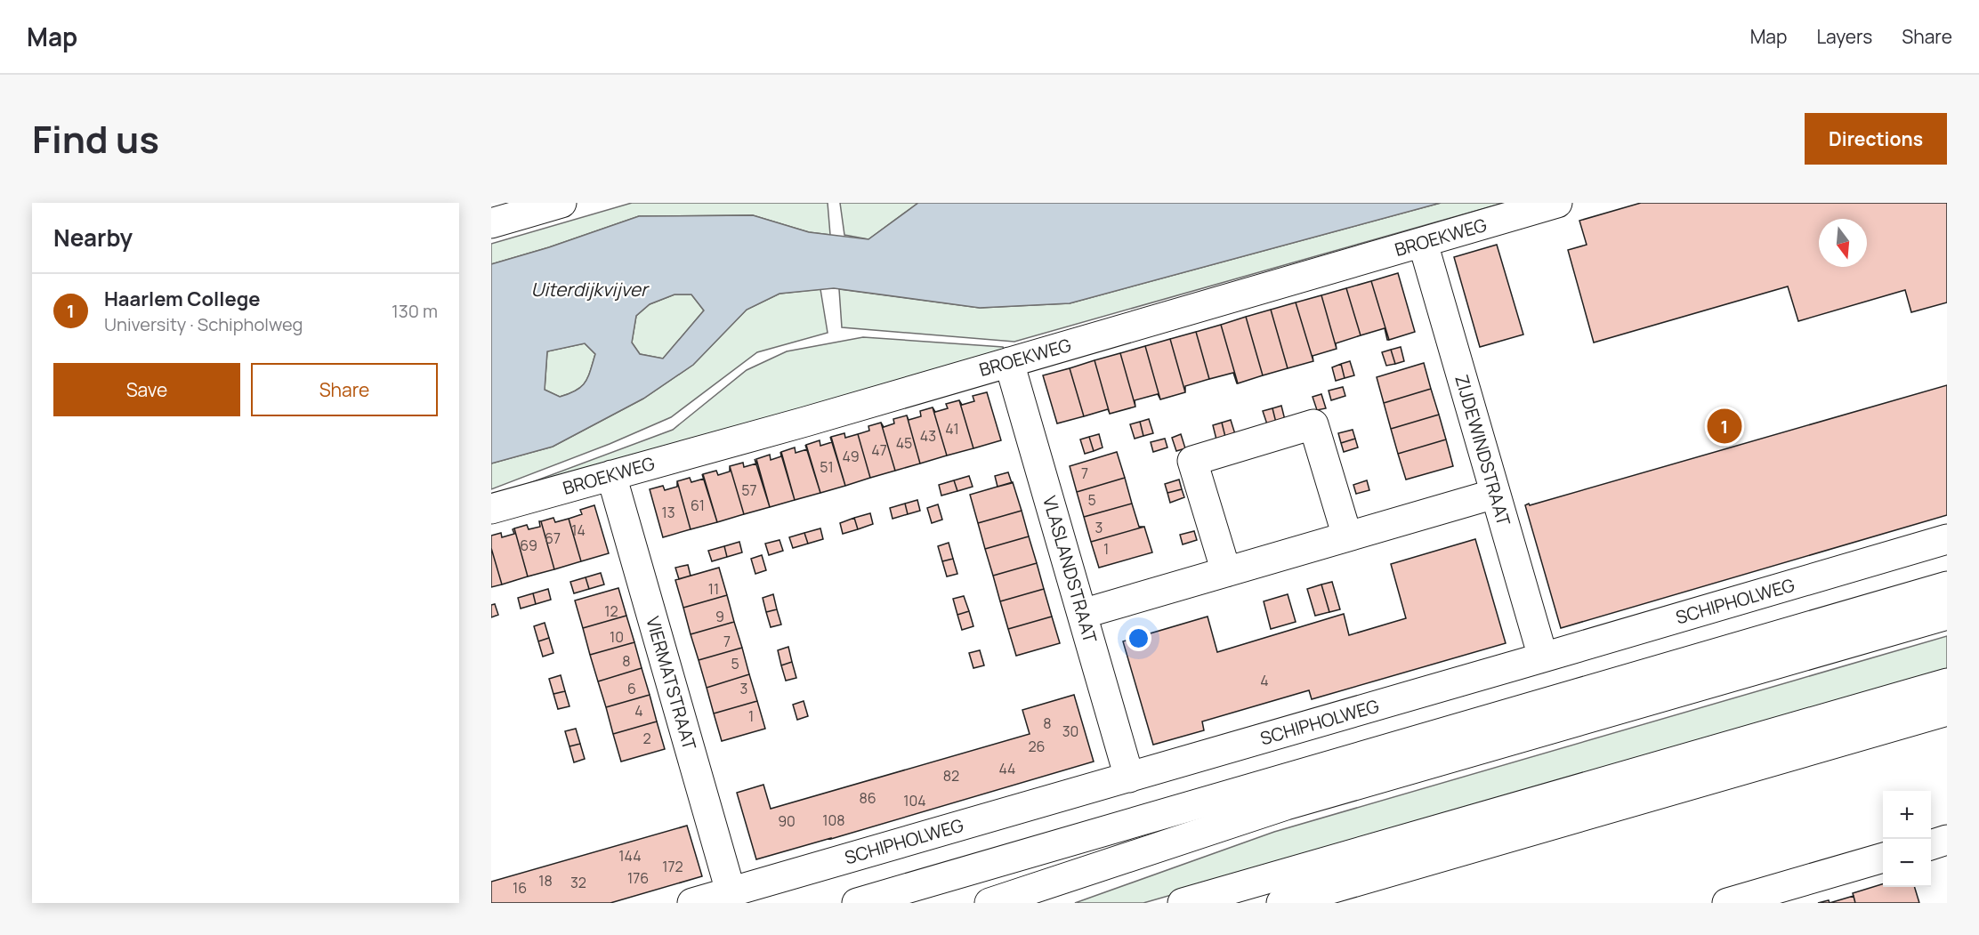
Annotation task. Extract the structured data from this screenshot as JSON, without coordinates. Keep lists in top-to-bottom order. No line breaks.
{"streets":{"street":["BROEKWEG","ZIJDEWINDSTRAAT","VLASLANDSTRAAT","SCHIPHOLWEG","VIERMATSTRAAT"]},"crossings":[["BROEKWEG","ZIJDEWINDSTRAAT"],["BROEKWEG","VLASLANDSTRAAT"],["BROEKWEG","VIERMATSTRAAT"],["ZIJDEWINDSTRAAT","SCHIPHOLWEG"],["VLASLANDSTRAAT","SCHIPHOLWEG"],["SCHIPHOLWEG","VIERMATSTRAAT"]],"water":["Uiterdijkvijver"],"house_numbers":["41","43","45","47","49","51","7","57","5","61","13","3","14","67","69","1","11","12","9","10","7","8","5","4","6","3","4","1","8","30","2","26","44","82","86","104","108","90","144","172","176","18","32","16"],"north":"bottom","page":{"header":"Map","nav":["Map","Layers","Share"],"title":"Find us","buttons":["Directions",["Save","Share"]],"heading":"Nearby","list":[{"mark":"1","name":"Haarlem College","note":"University · Schipholweg","value":"130 m"}],"pins":"1","map_buttons":["+","−"]}}
